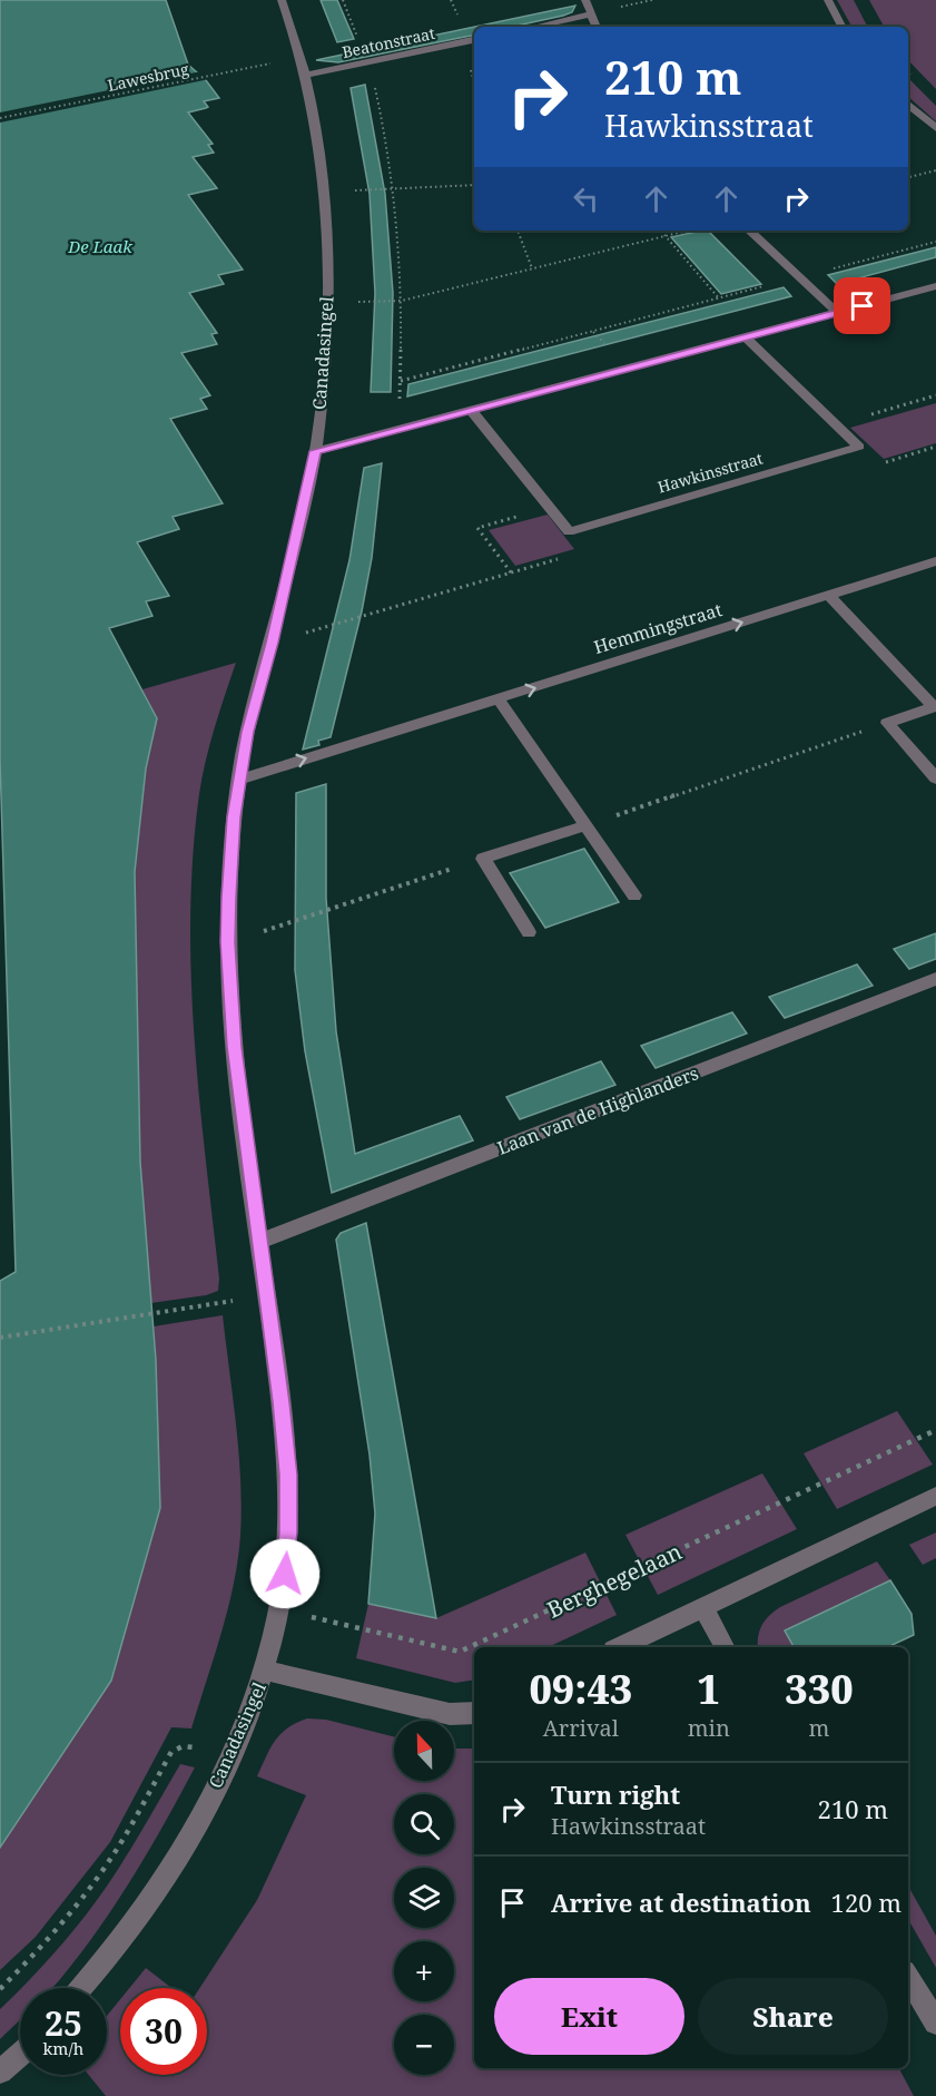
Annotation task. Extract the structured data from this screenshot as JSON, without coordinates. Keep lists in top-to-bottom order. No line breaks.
{"streets":{"street":["Beatonstraat","Canadasingel","Hawkinsstraat","Hemmingstraat","Laan van de Highlanders"],"path":["Lawesbrug","Berghegelaan"]},"crossings":[["Beatonstraat","Canadasingel"],["Lawesbrug","Canadasingel"],["Canadasingel","Hemmingstraat"],["Canadasingel","Laan van de Highlanders"],["Canadasingel","Berghegelaan"]],"one_way":["Hemmingstraat"],"water":["De Laak"],"north":"top","page":{"turn":["210 m","Hawkinsstraat"],"eta":["09:43","Arrival","1","min","330","m"],"map_buttons":["+","−"],"list":[{"name":"Turn right","note":"Hawkinsstraat","value":"210 m"},{"name":"Arrive at destination","value":"120 m"}],"buttons":["Exit","Share"],"speed":"25 km/h","limit":"30"}}
